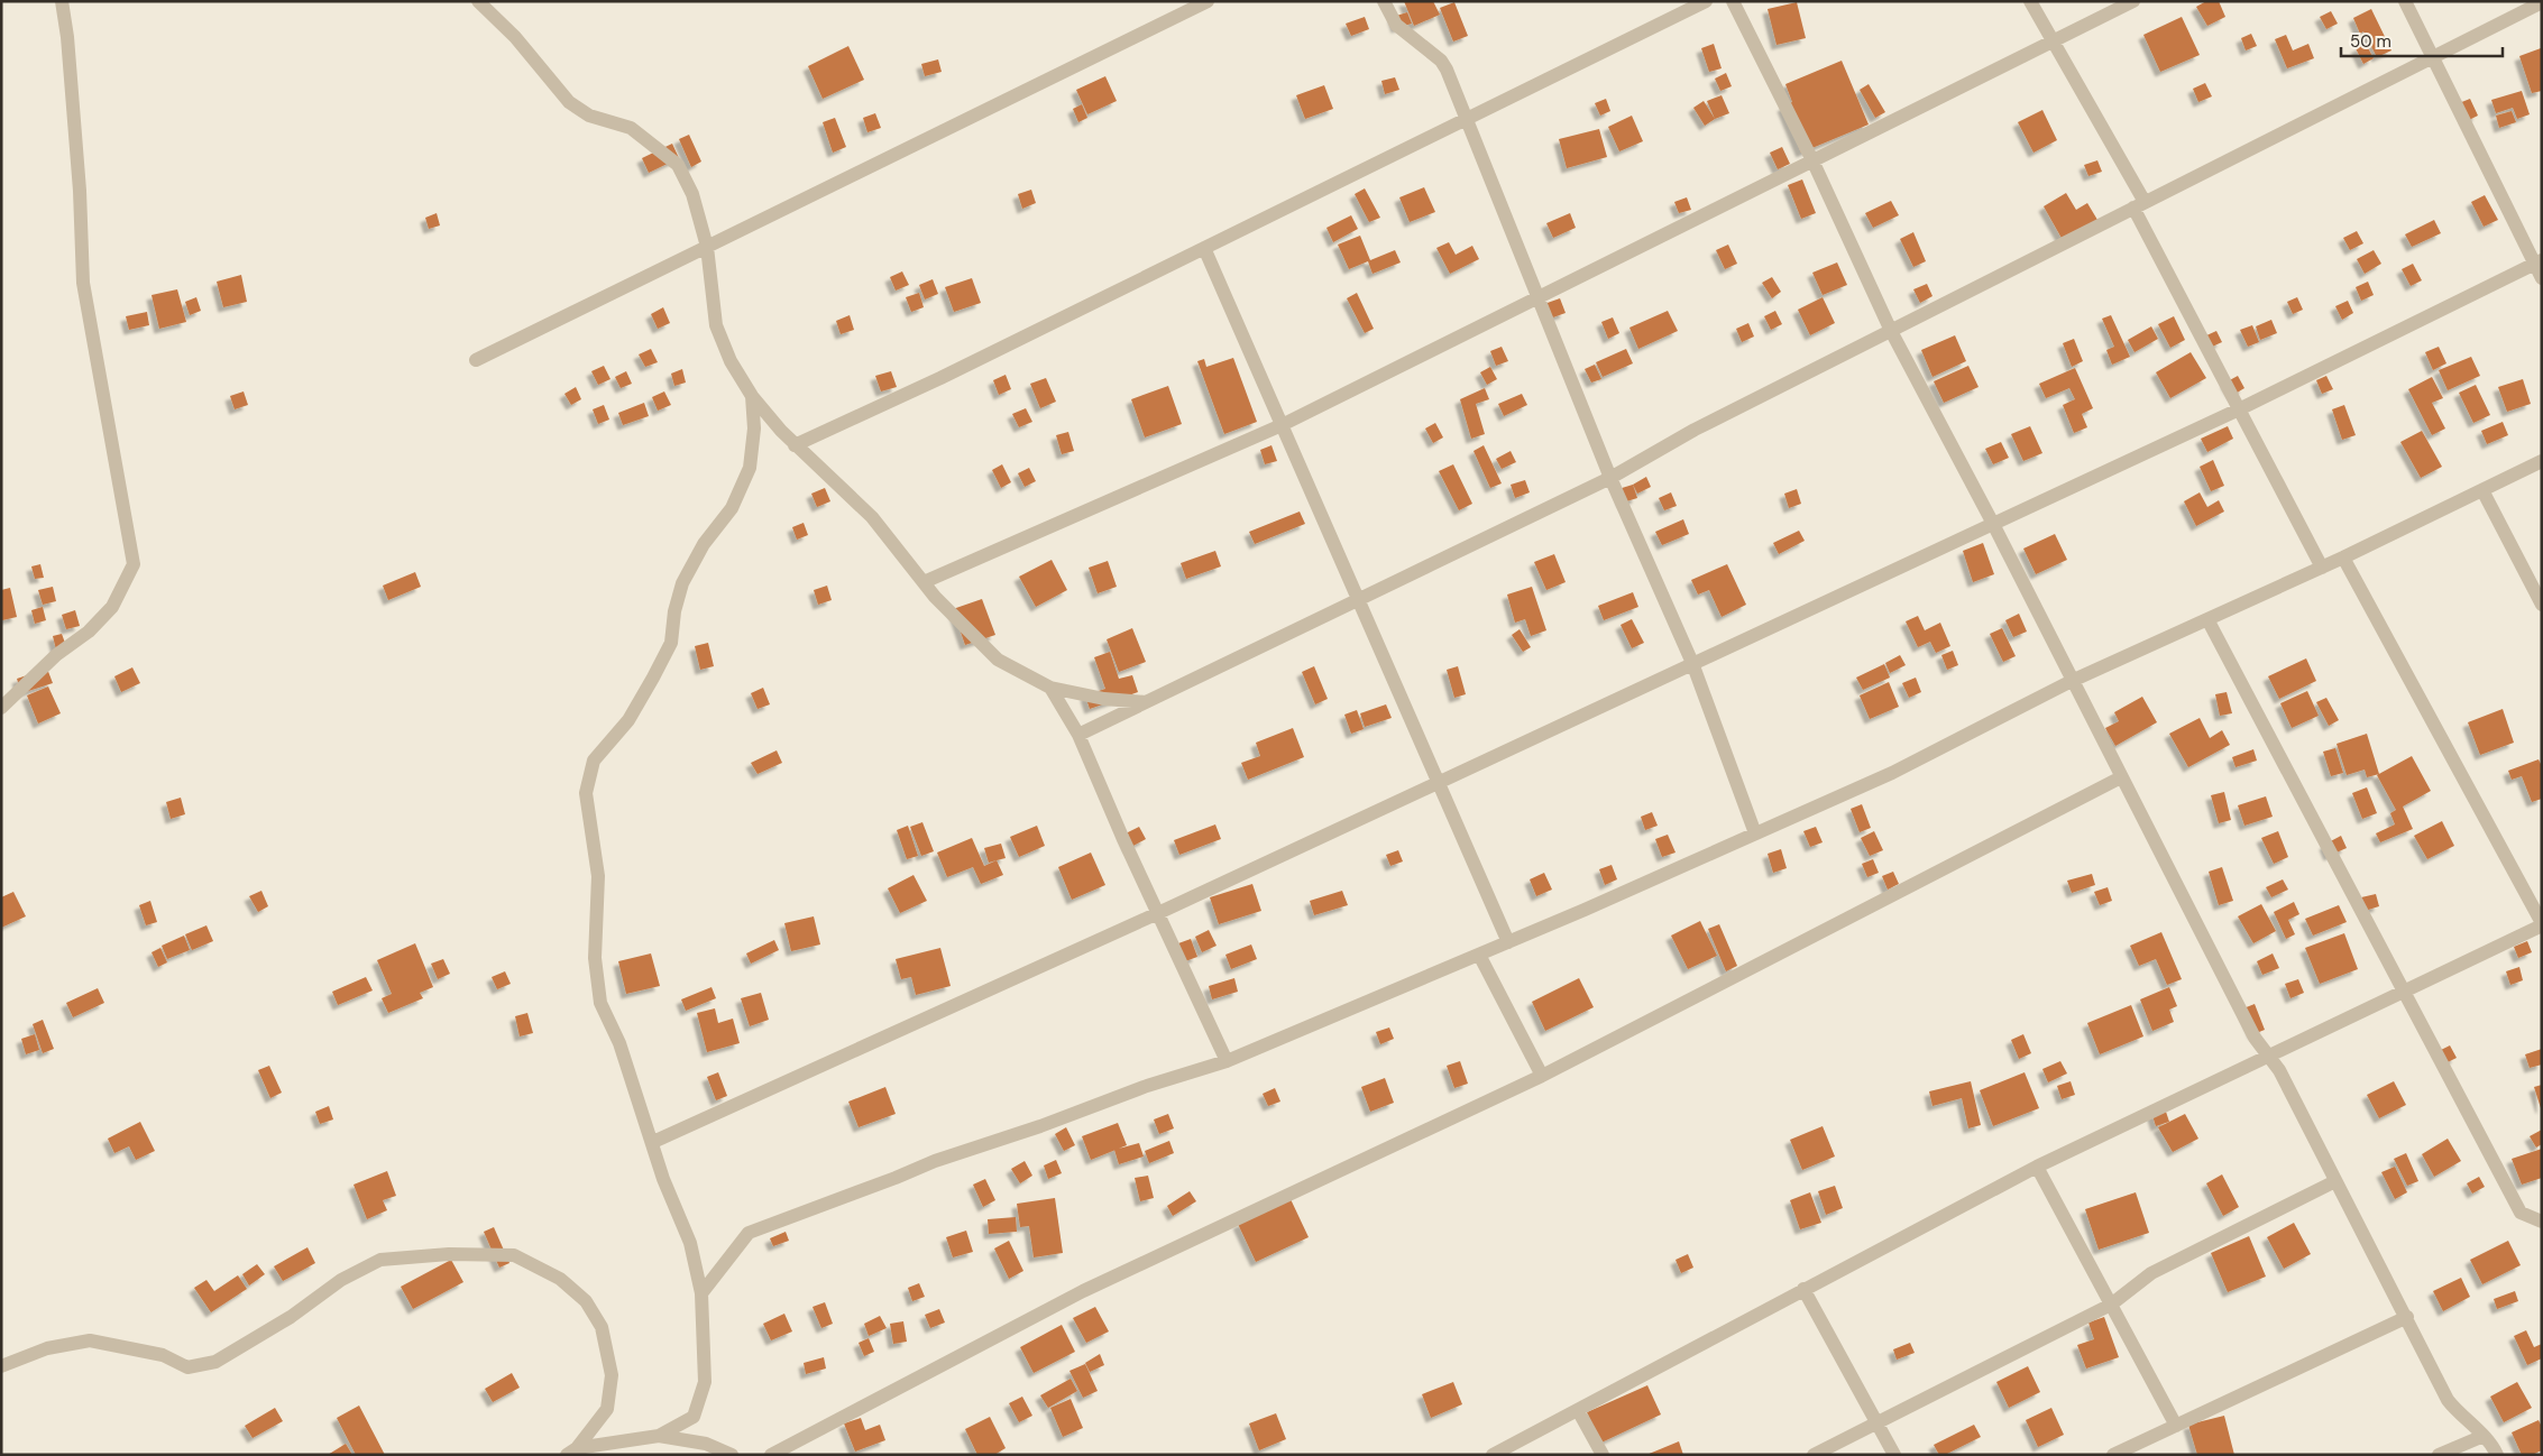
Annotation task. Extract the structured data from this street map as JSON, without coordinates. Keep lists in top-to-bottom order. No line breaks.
{"scale_bar":"50 m"}
